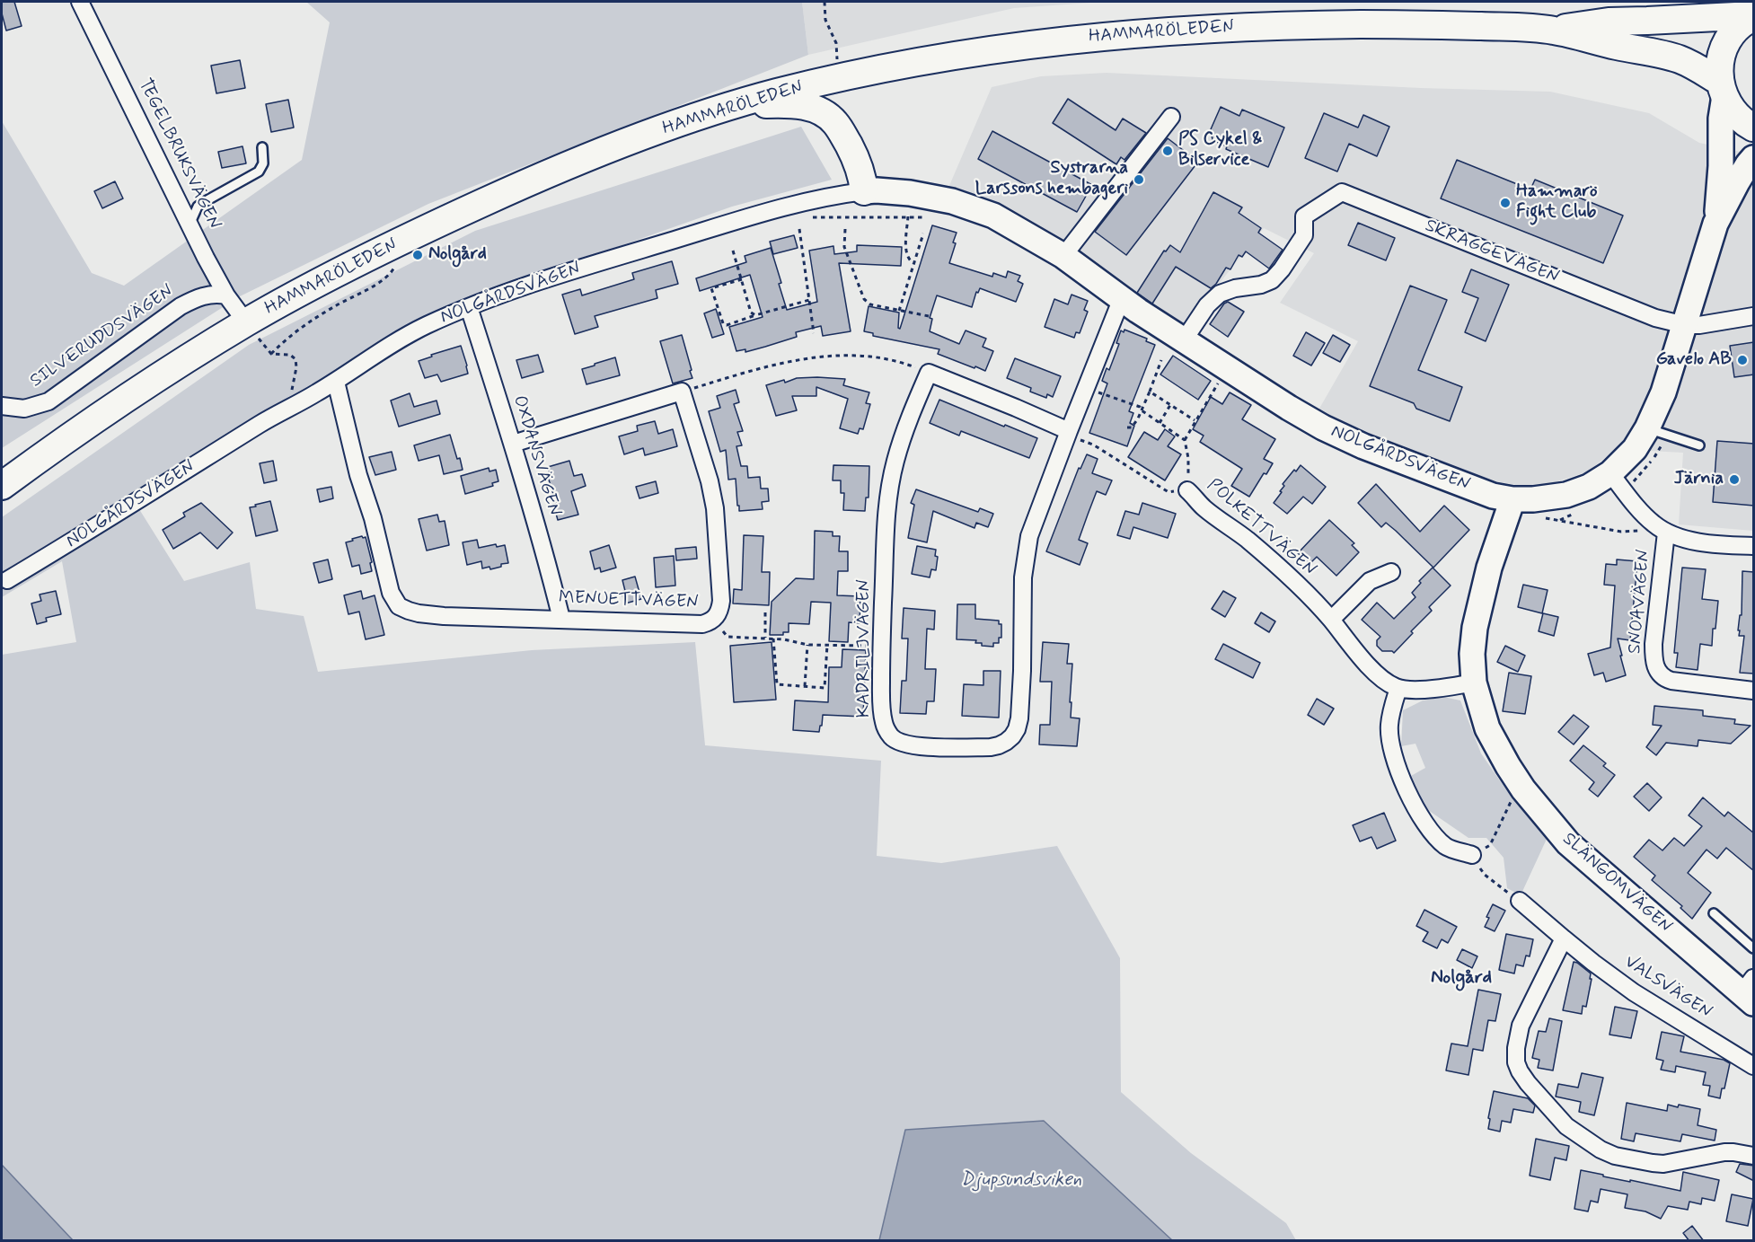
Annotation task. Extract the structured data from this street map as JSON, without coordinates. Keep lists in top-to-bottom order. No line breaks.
{"streets":{"main road":["HAMMARÖLEDEN"],"street":["TEGELBRUKSVÄGEN","SKRAGGEVÄGEN","NOLGÅRDSVÄGEN","SILVERUDDSVÄGEN","OXDANSVÄGEN","POLKETTVÄGEN","MENUETTVÄGEN","SNOAVÄGEN","KADRILJVÄGEN","SLÄNGOMVÄGEN","VALSVÄGEN"]},"crossings":[["HAMMARÖLEDEN","TEGELBRUKSVÄGEN"],["TEGELBRUKSVÄGEN","SILVERUDDSVÄGEN"],["SKRAGGEVÄGEN","NOLGÅRDSVÄGEN"],["NOLGÅRDSVÄGEN","OXDANSVÄGEN"],["NOLGÅRDSVÄGEN","MENUETTVÄGEN"],["NOLGÅRDSVÄGEN","KADRILJVÄGEN"],["NOLGÅRDSVÄGEN","SLÄNGOMVÄGEN"],["OXDANSVÄGEN","MENUETTVÄGEN"]],"districts":["Nolgård"],"water":["Djupsundsviken"],"places":["PS Cykel & Bilservice","Systrarna Larssons hembageri","Hammarö Fight Club","Nolgård","Gavelo AB","Järnia"]}
